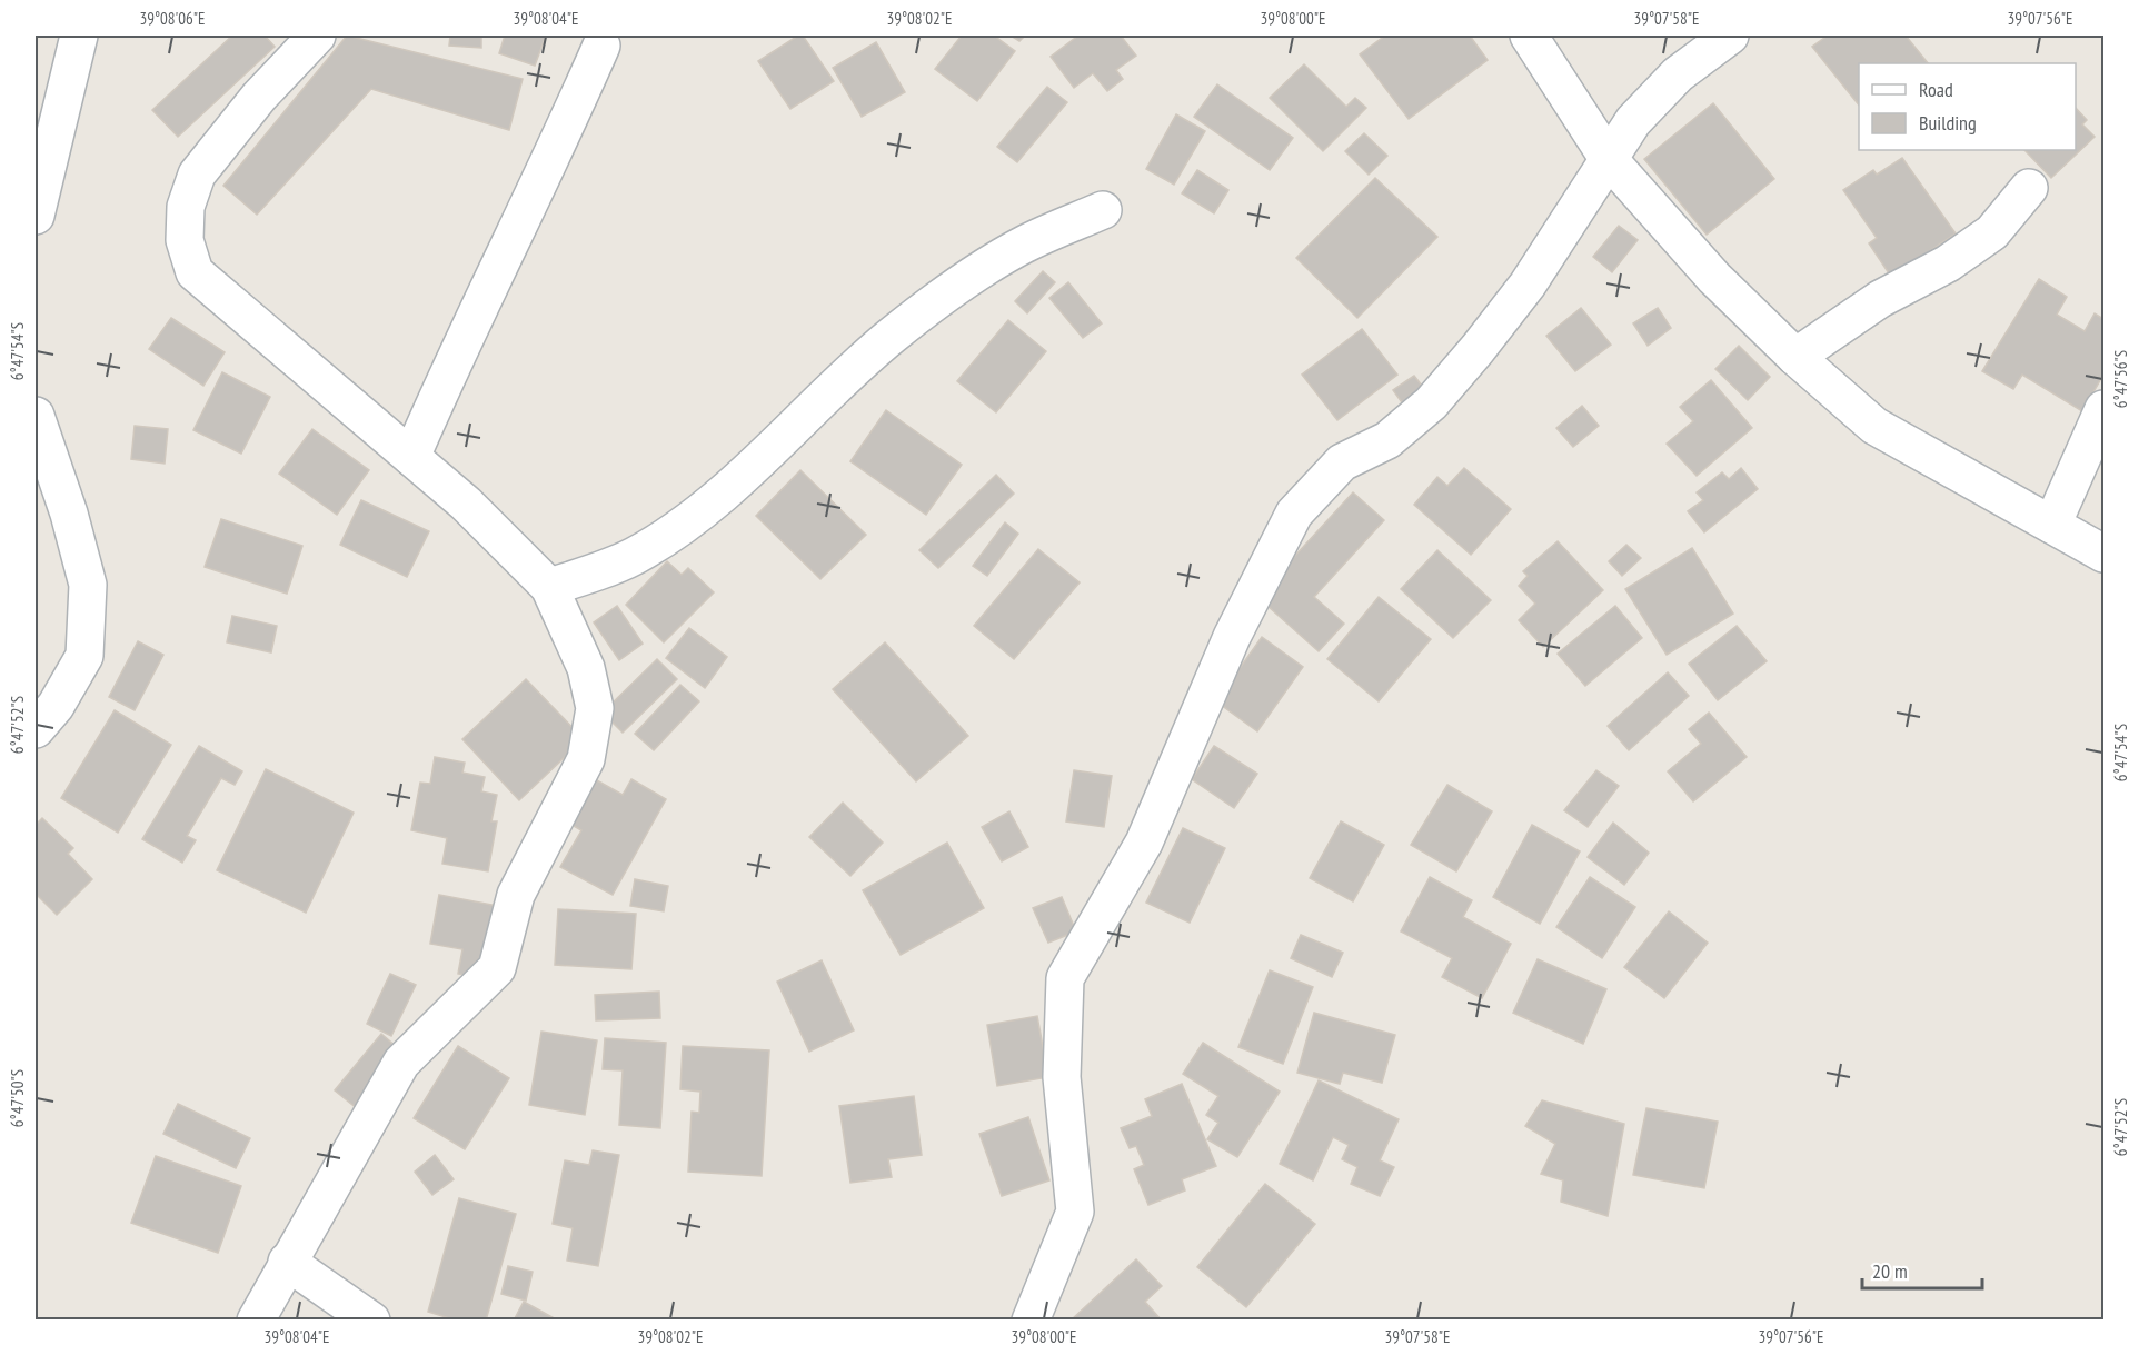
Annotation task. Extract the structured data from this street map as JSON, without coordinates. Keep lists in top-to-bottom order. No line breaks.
{"legend":["Road","Building"],"scale_bar":"20 m","coordinates":["39°08'06\"E","39°08'04\"E","39°08'02\"E","39°08'00\"E","39°07'58\"E","39°07'56\"E","6°47'54\"S","6°47'56\"S","6°47'52\"S","6°47'50\"S"]}
